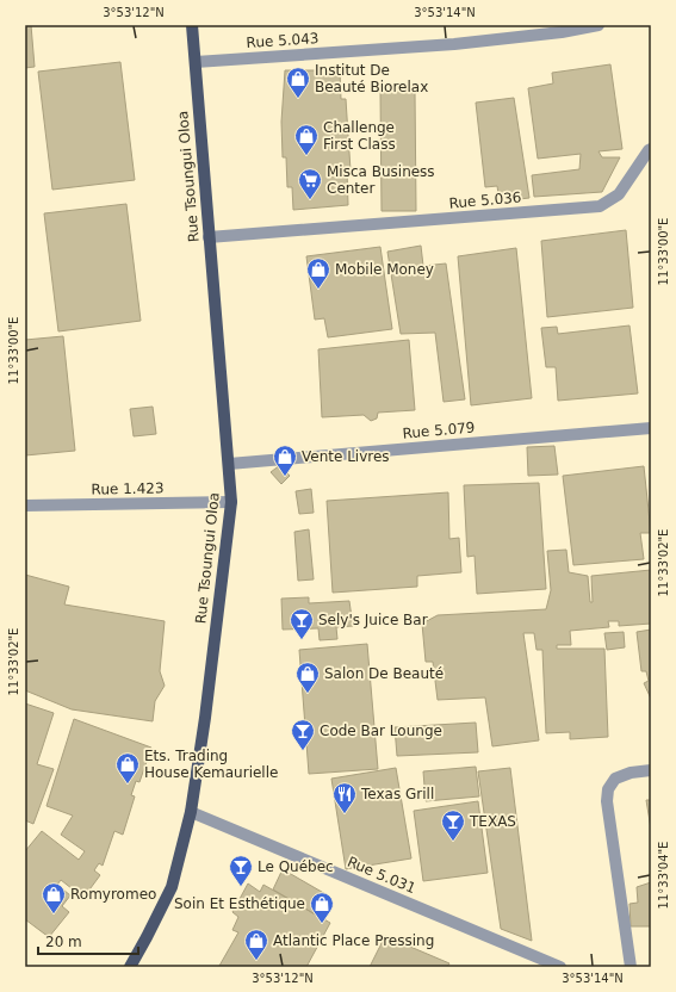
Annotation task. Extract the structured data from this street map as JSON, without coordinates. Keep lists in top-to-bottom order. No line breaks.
{"streets":{"main road":["Rue Tsoungui Oloa"],"street":["Rue 5.043","Rue 5.036","Rue 5.079","Rue 1.423","Rue 5.031"]},"crossings":[["Rue 5.043","Rue Tsoungui Oloa"],["Rue Tsoungui Oloa","Rue 5.036"],["Rue Tsoungui Oloa","Rue 5.079"],["Rue Tsoungui Oloa","Rue 1.423"],["Rue Tsoungui Oloa","Rue 5.031"]],"places":{"shop":["Institut De Beauté Biorelax","Challenge First Class","Mobile Money","Vente Livres","Salon De Beauté","Ets. Trading House Kemaurielle","Romyromeo","Soin Et Esthétique","Atlantic Place Pressing"],"supermarket":["Misca Business Center"],"bar":["Sely's Juice Bar","Code Bar Lounge","TEXAS","Le Québec"],"restaurant":["Texas Grill"]},"scale_bar":"20 m","coordinates":["3°53'12\"N","3°53'14\"N","11°33'00\"E","11°33'02\"E","11°33'04\"E"]}
